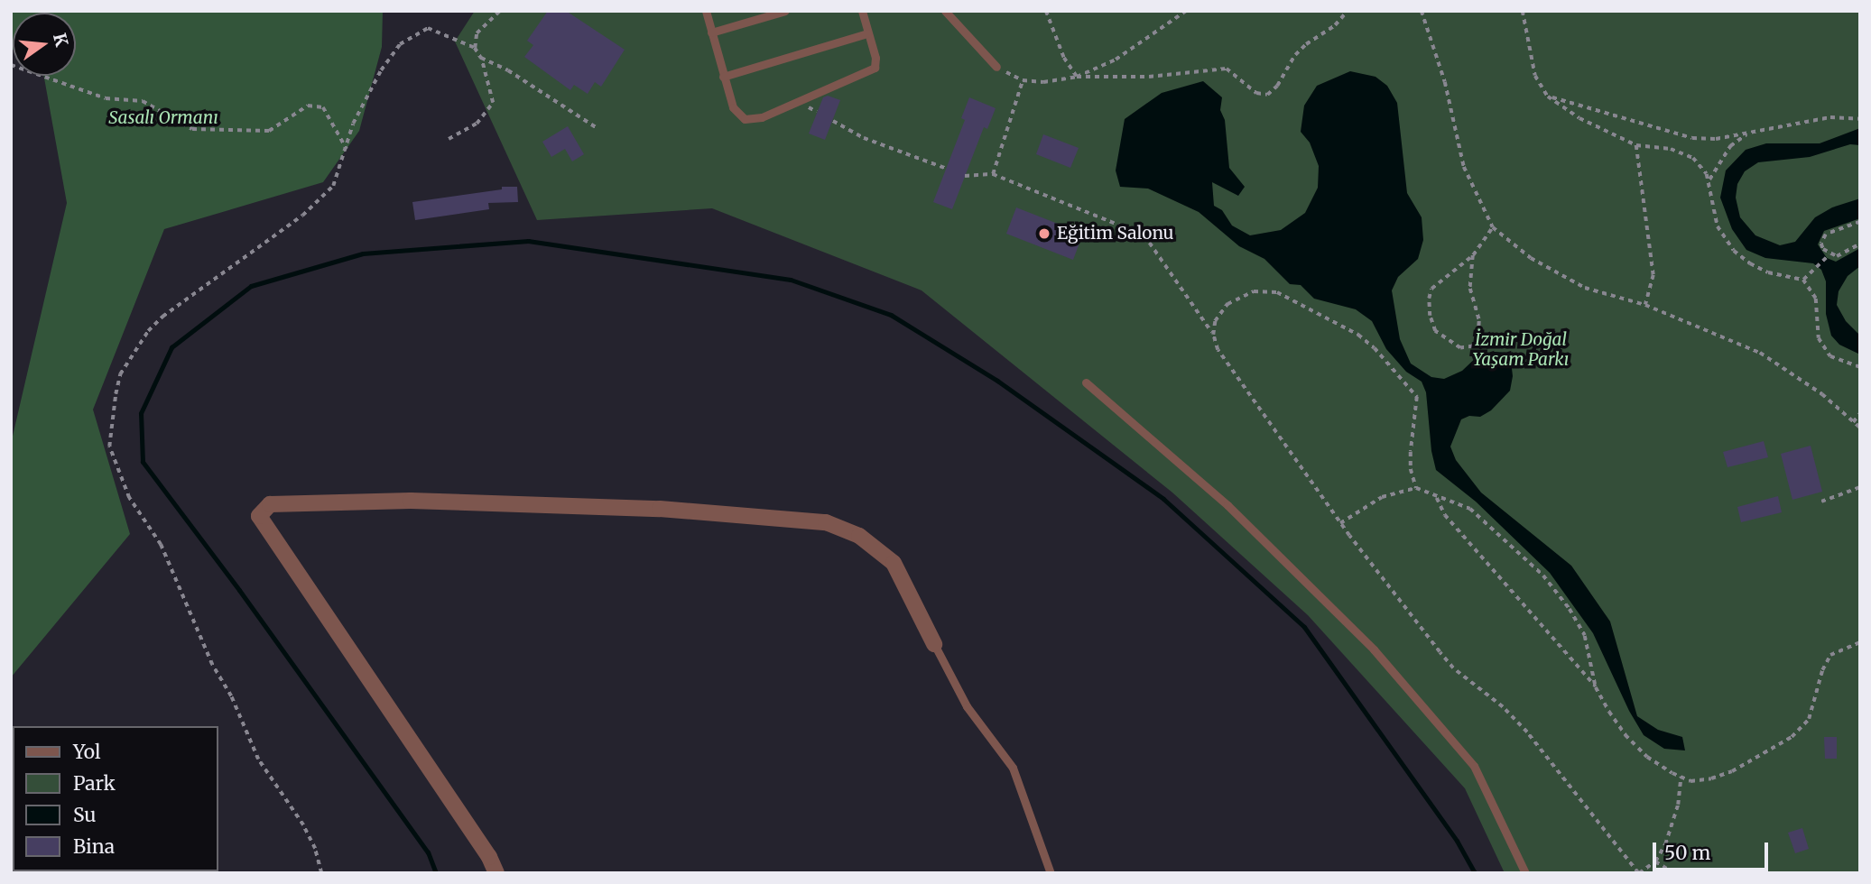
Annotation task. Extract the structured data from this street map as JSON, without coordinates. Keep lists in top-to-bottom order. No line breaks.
{"parks":["Sasalı Ormanı","İzmir Doğal Yaşam Parkı"],"places":["Eğitim Salonu"],"legend":["Yol","Park","Su","Bina"],"scale_bar":"50 m","north":"right"}
